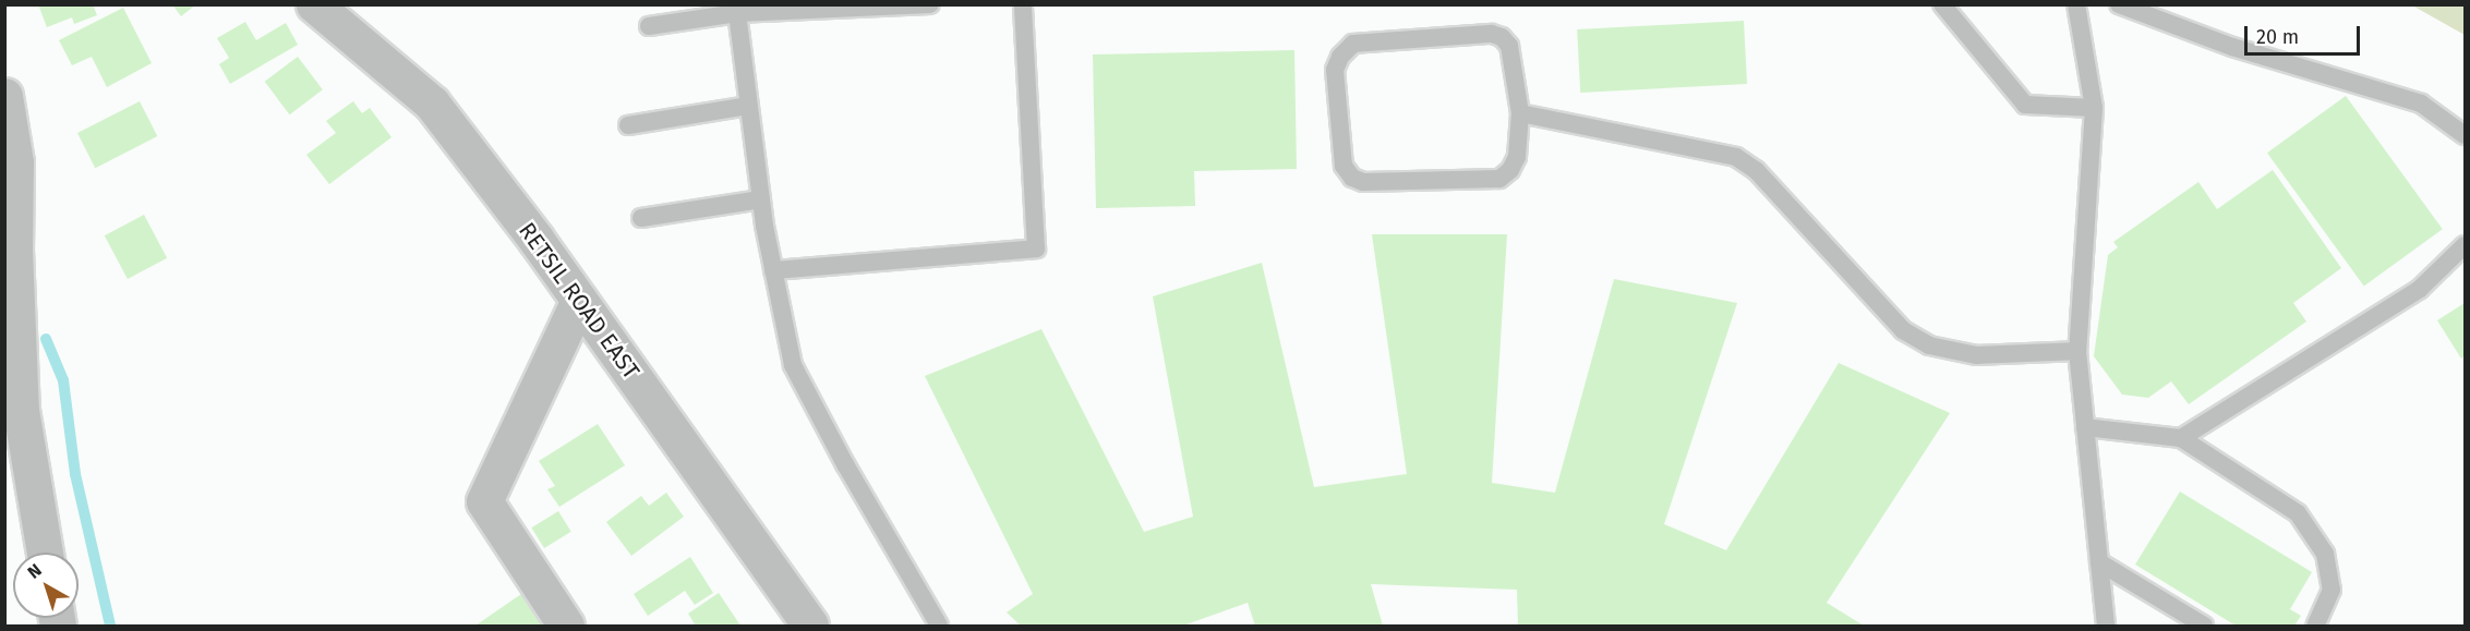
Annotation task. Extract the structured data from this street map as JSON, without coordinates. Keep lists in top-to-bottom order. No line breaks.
{"streets":{"street":["RETSIL ROAD EAST"]},"scale_bar":"20 m","north":"top left"}
